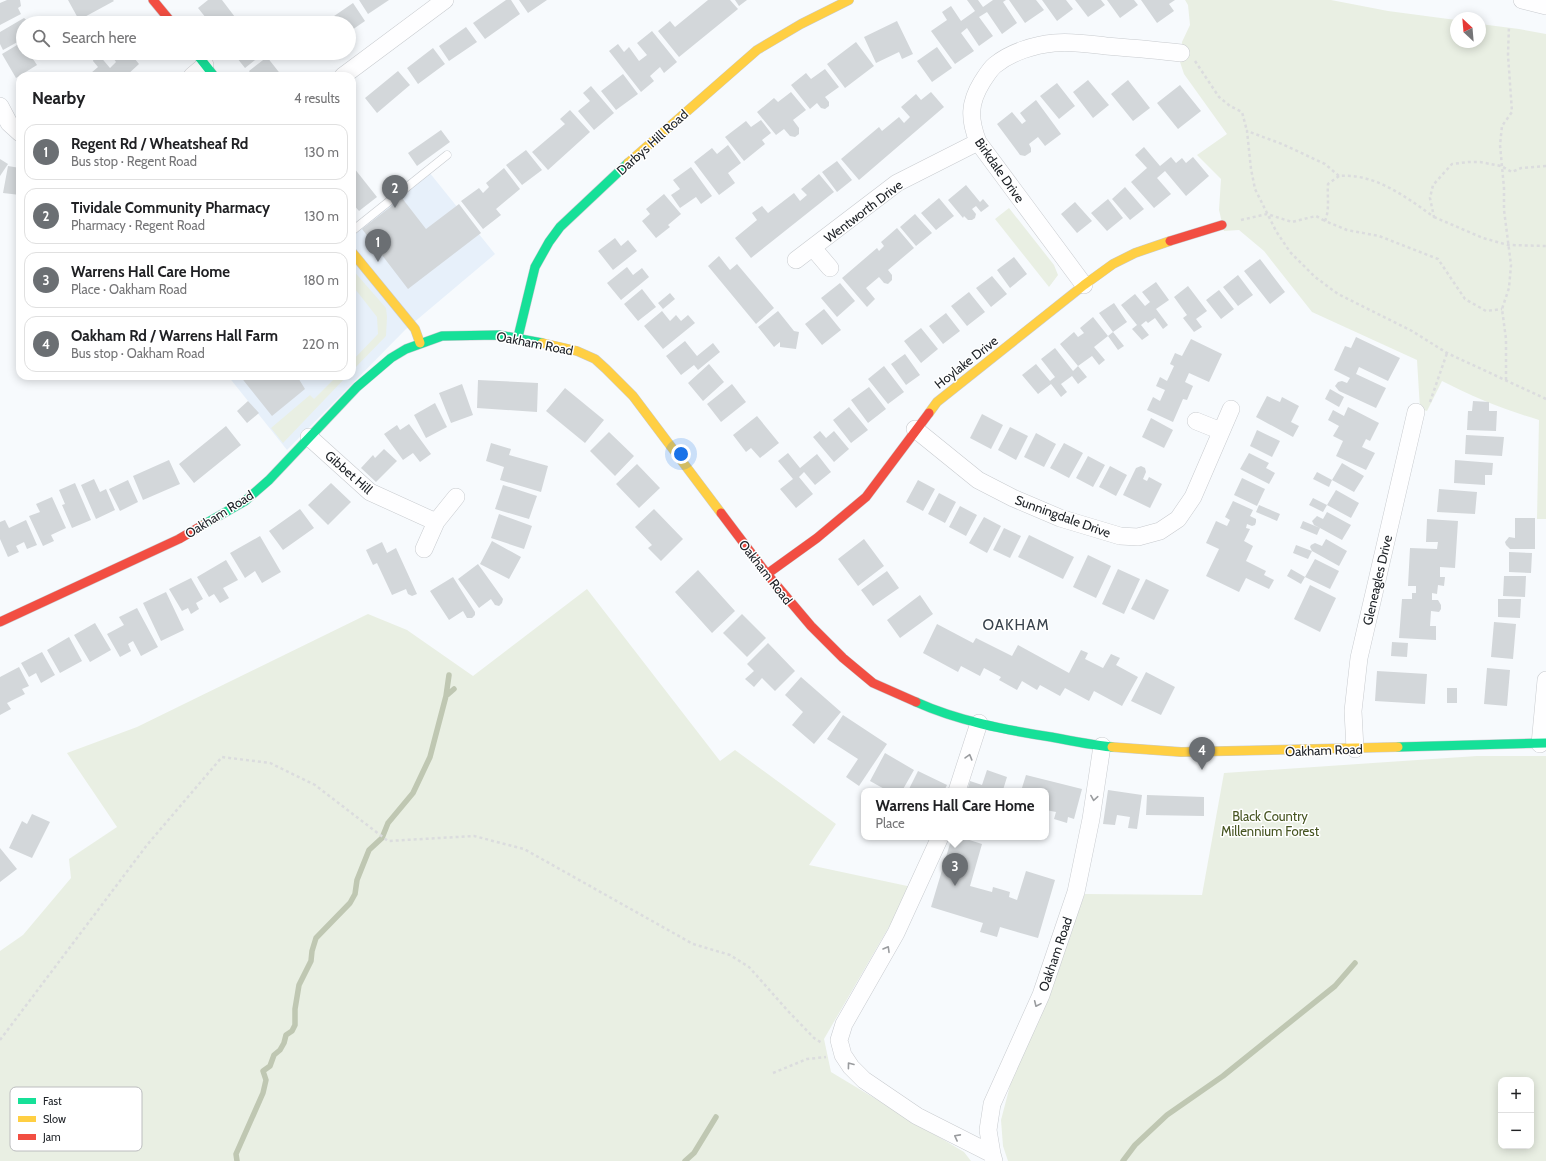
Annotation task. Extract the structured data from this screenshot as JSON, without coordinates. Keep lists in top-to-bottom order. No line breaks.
{"streets":{"street":["Darbys Hill Road","Birkdale Drive","Wentworth Drive","Oakham Road","Hoylake Drive","Gibbet Hill","Sunningdale Drive","Gleneagles Drive"]},"crossings":[["Darbys Hill Road","Oakham Road"],["Birkdale Drive","Wentworth Drive"],["Birkdale Drive","Hoylake Drive"],["Oakham Road","Hoylake Drive"],["Oakham Road","Gibbet Hill"],["Oakham Road","Gleneagles Drive"],["Hoylake Drive","Sunningdale Drive"]],"districts":["OAKHAM"],"parks":["Black Country Millennium Forest"],"legend":["Fast","Slow","Jam"],"north":"top left","page":{"search":"Search here","heading":["Nearby","4 results"],"list":[{"mark":"1","name":"Regent Rd / Wheatsheaf Rd","note":"Bus stop · Regent Road","value":"130 m"},{"mark":"2","name":"Tividale Community Pharmacy","note":"Pharmacy · Regent Road","value":"130 m"},{"mark":"3","name":"Warrens Hall Care Home","note":"Place · Oakham Road","value":"180 m"},{"mark":"4","name":"Oakham Rd / Warrens Hall Farm","note":"Bus stop · Oakham Road","value":"220 m"}],"pins":["2","1","4","3"],"popup":["Warrens Hall Care Home","Place"],"map_buttons":["+","−"]}}
